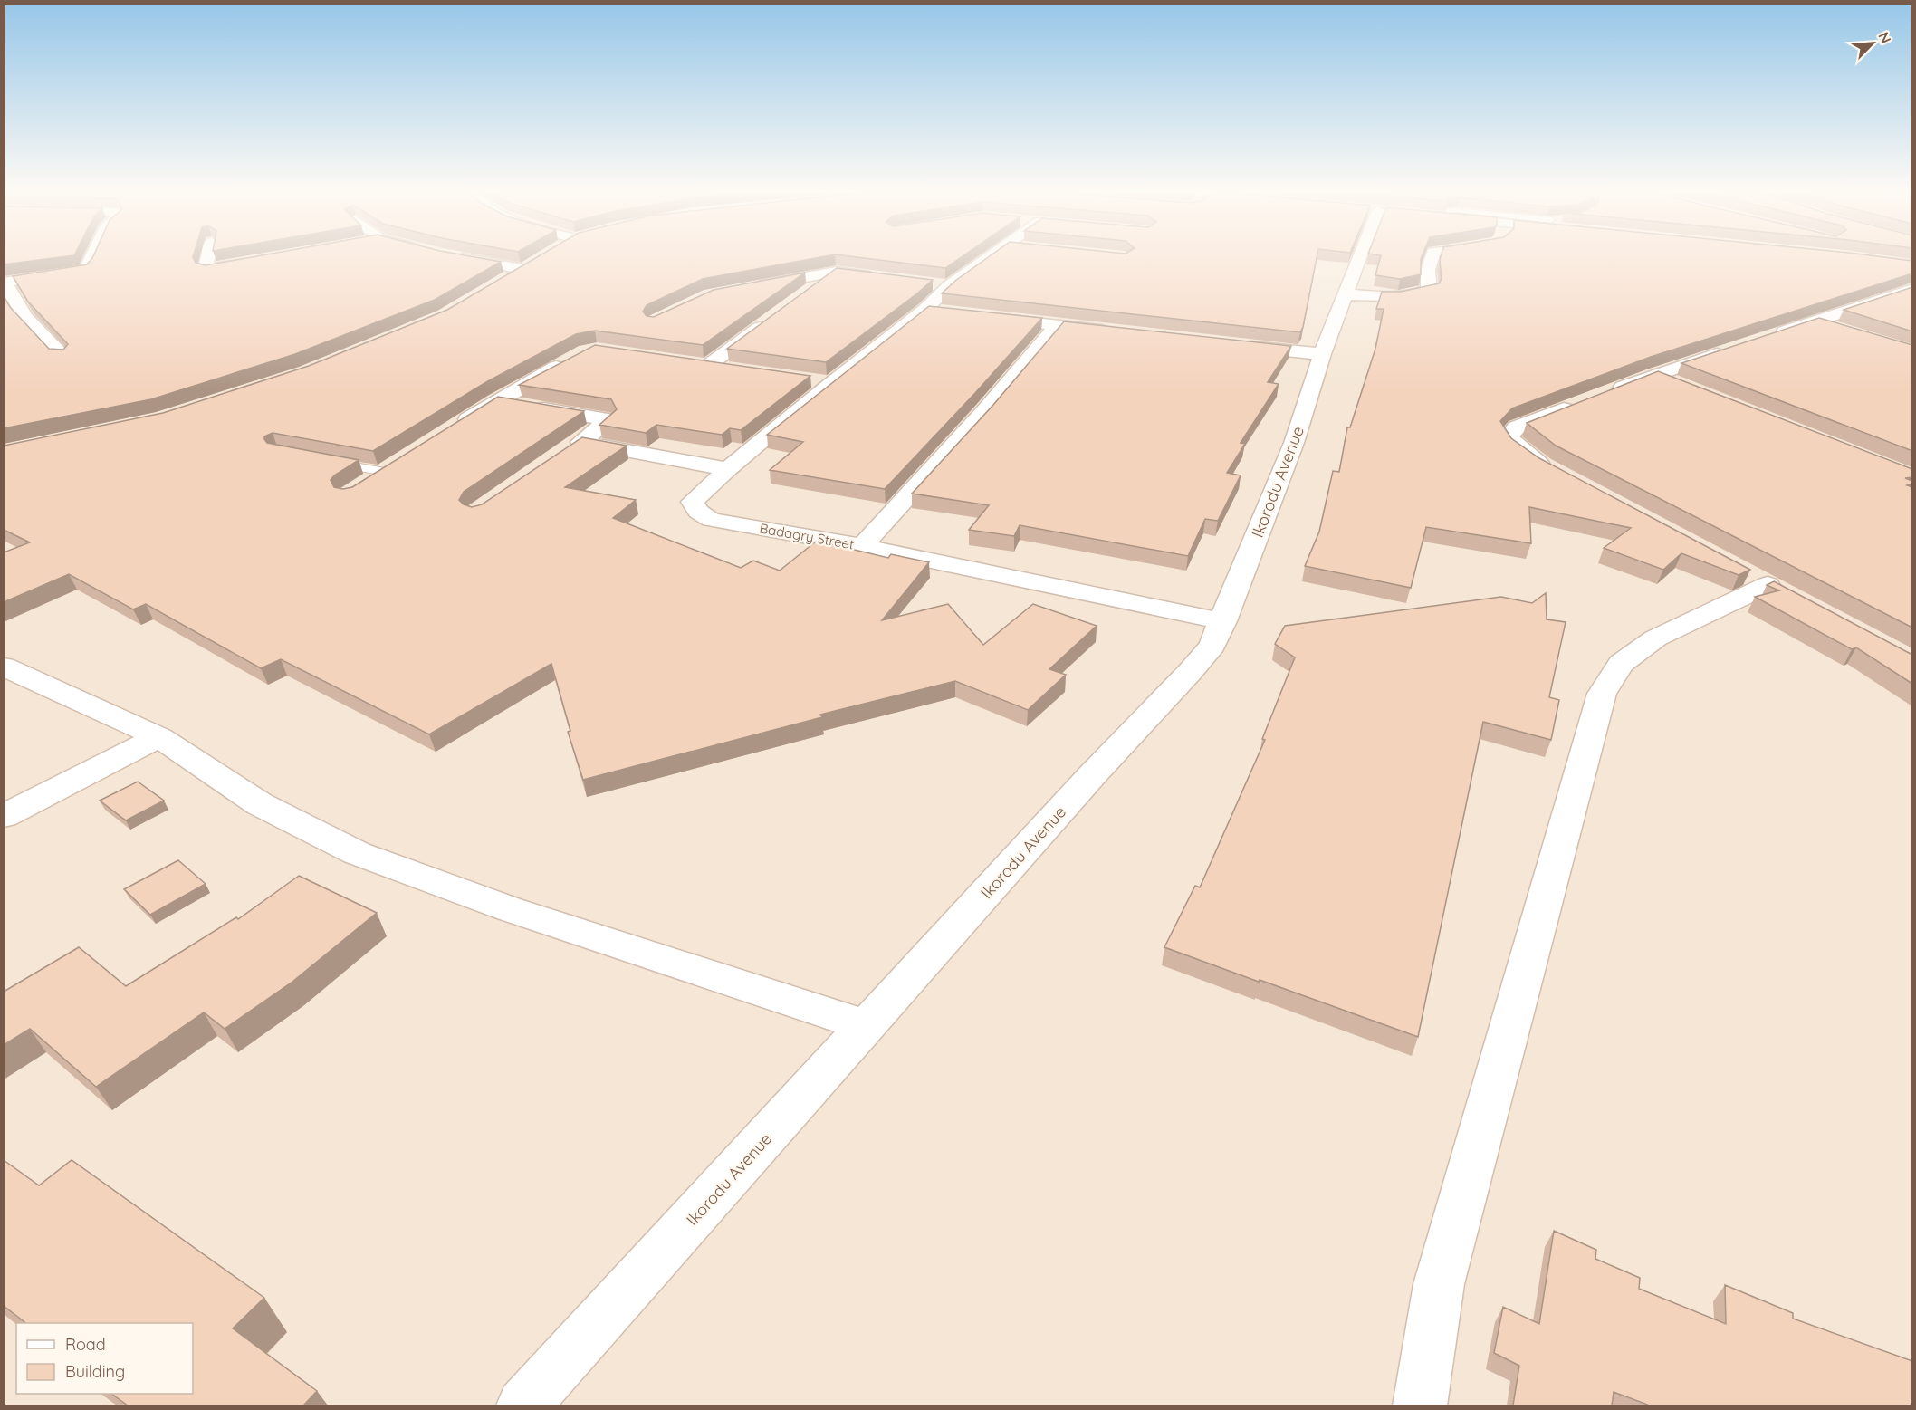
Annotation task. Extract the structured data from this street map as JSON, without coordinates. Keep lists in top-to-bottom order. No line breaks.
{"streets":{"street":["Ikorodu Avenue","Badagry Street"]},"crossings":[["Ikorodu Avenue","Badagry Street"]],"legend":["Road","Building"],"north":"top right"}
